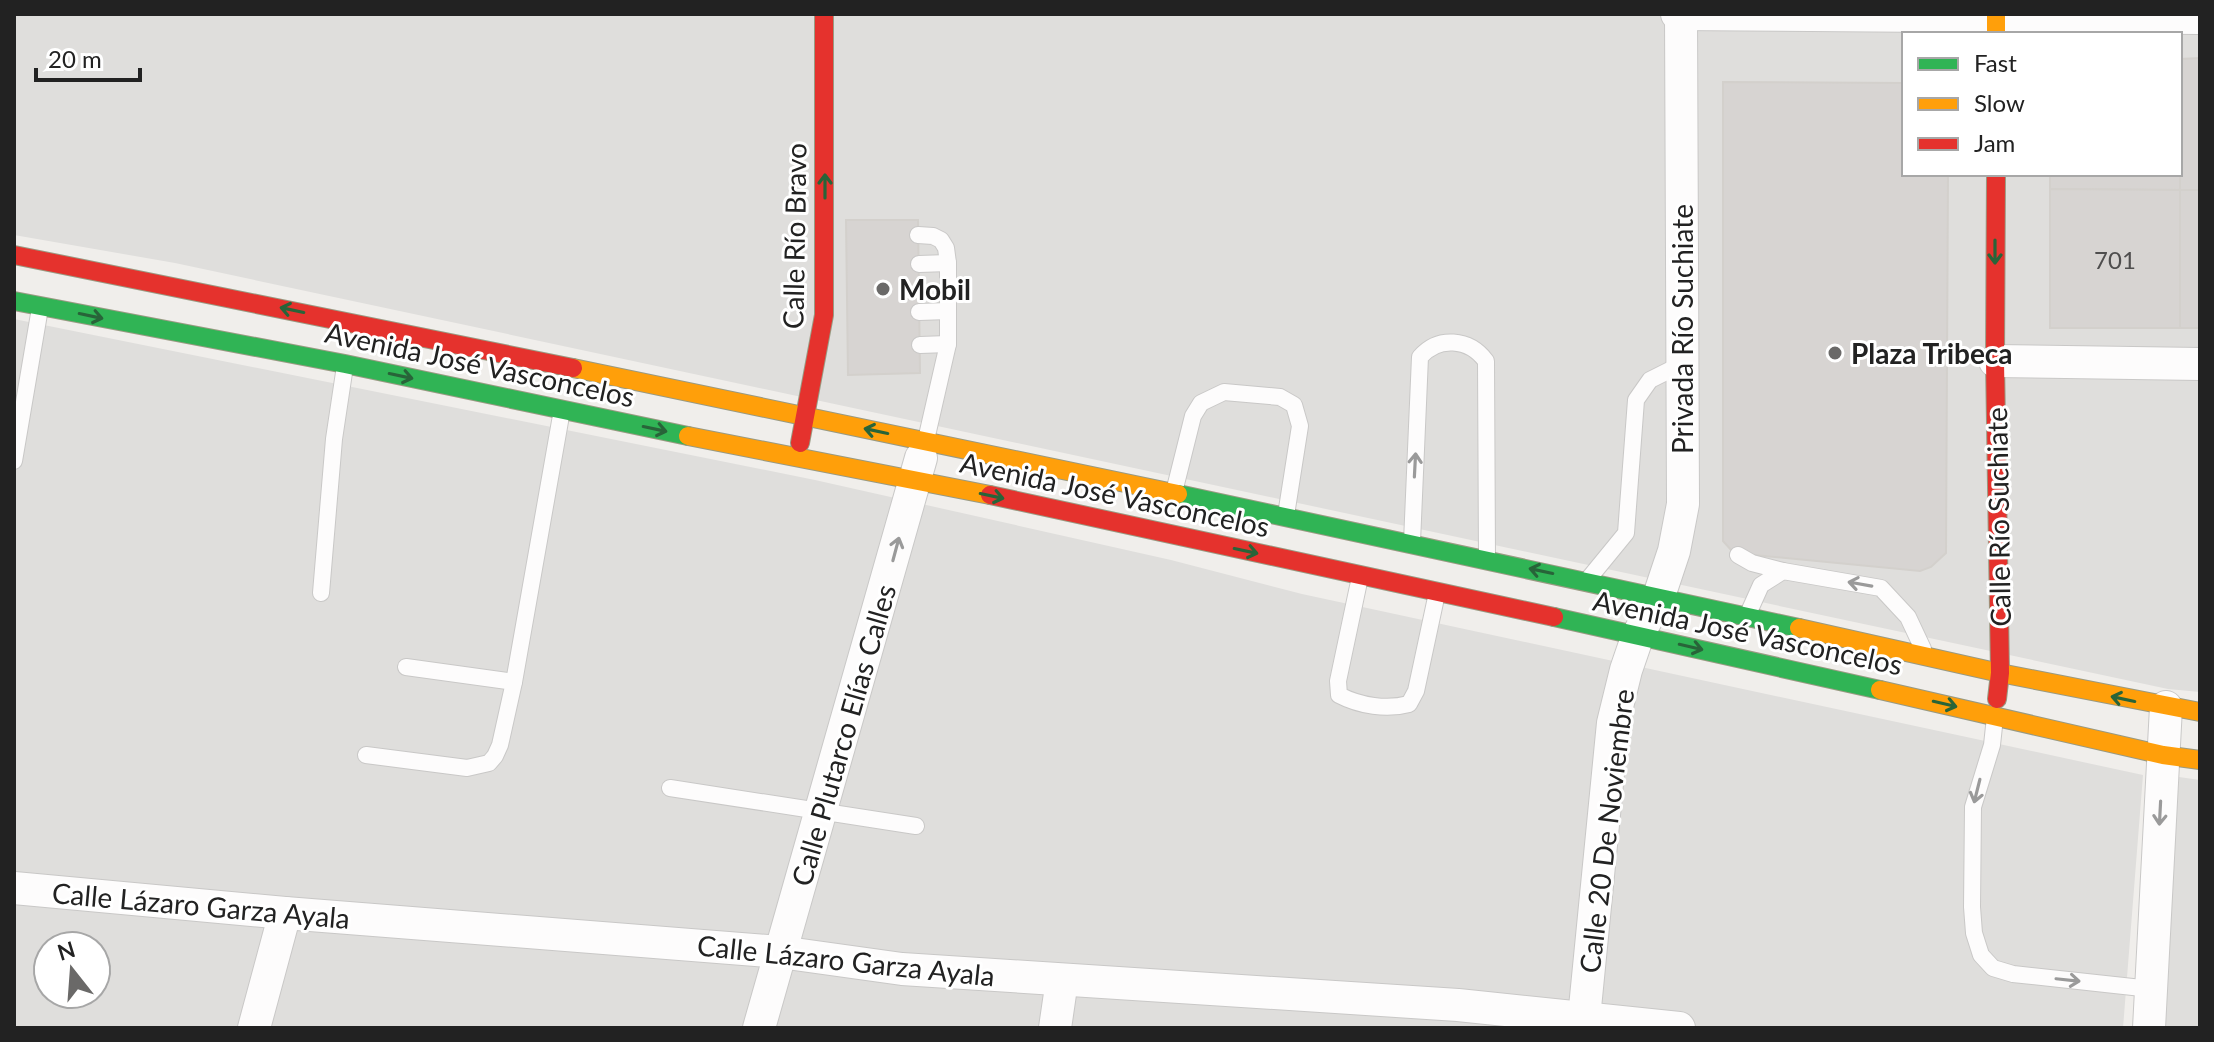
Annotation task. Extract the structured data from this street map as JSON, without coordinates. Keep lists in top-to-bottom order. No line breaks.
{"streets":{"main road":["Calle Río Bravo","Avenida José Vasconcelos","Calle Río Suchiate"],"street":["Privada Río Suchiate","Calle Plutarco Elías Calles","Calle 20 De Noviembre","Calle Lázaro Garza Ayala"]},"crossings":[["Calle Río Bravo","Avenida José Vasconcelos"],["Privada Río Suchiate","Avenida José Vasconcelos"],["Privada Río Suchiate","Calle 20 De Noviembre"],["Avenida José Vasconcelos","Calle Río Suchiate"],["Avenida José Vasconcelos","Calle Plutarco Elías Calles"],["Avenida José Vasconcelos","Calle 20 De Noviembre"],["Calle Plutarco Elías Calles","Calle Lázaro Garza Ayala"],["Calle 20 De Noviembre","Calle Lázaro Garza Ayala"]],"one_way":["Calle Río Bravo","Calle Plutarco Elías Calles"],"places":["Mobil","Plaza Tribeca"],"house_numbers":["701"],"legend":["Fast","Slow","Jam"],"scale_bar":"20 m","north":"top"}
